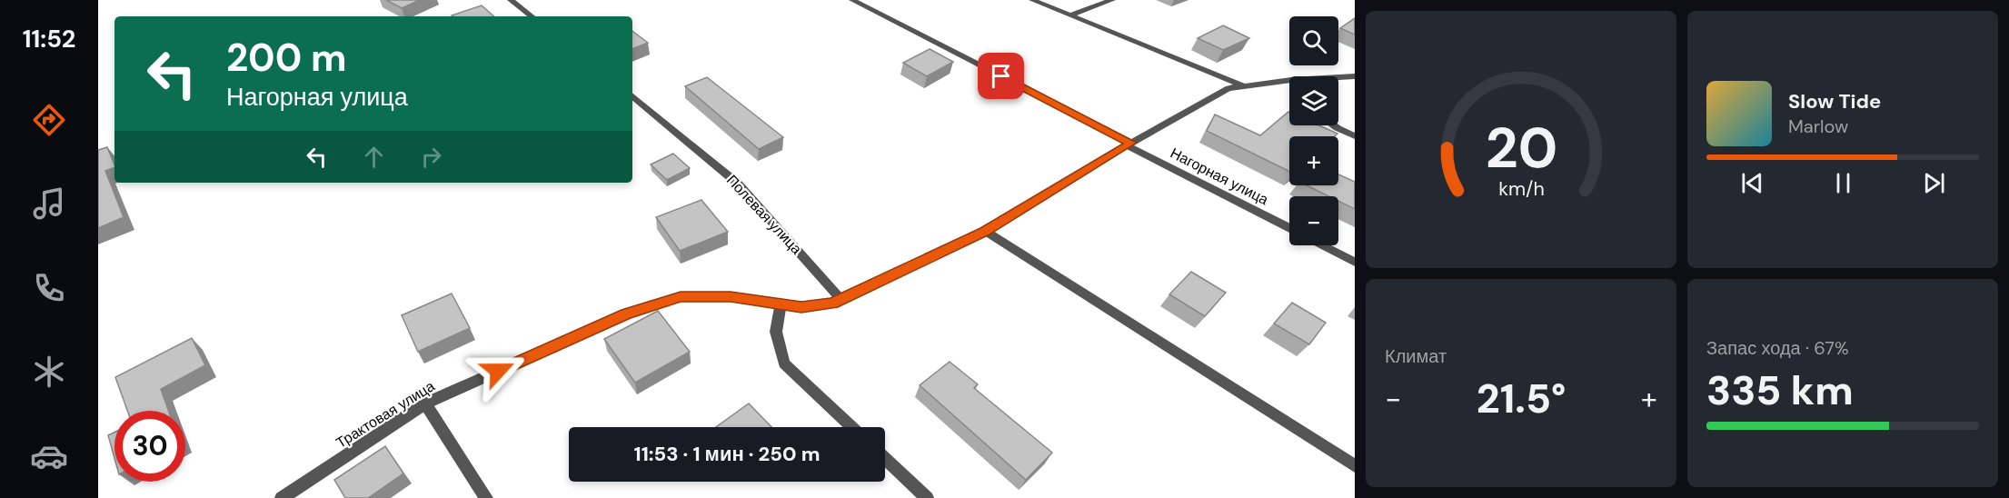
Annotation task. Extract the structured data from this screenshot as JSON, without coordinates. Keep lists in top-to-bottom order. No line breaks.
{"streets":{"street":["Нагорная улица","Полевая улица","Трактовая улица"]},"crossings":[["Нагорная улица","Трактовая улица"],["Полевая улица","Трактовая улица"]],"page":{"tabs":"11:52","map_buttons":["+","−"],"turn":["200 m","Нагорная улица"],"song":["Slow Tide","Marlow"],"tile":["Климат",["Запас хода · 67%","335 km"]],"heat":["−","21.5°","+"],"limit":"30","trip":"11:53 · 1 мин · 250 m","gauge":["20","km/h"]}}
